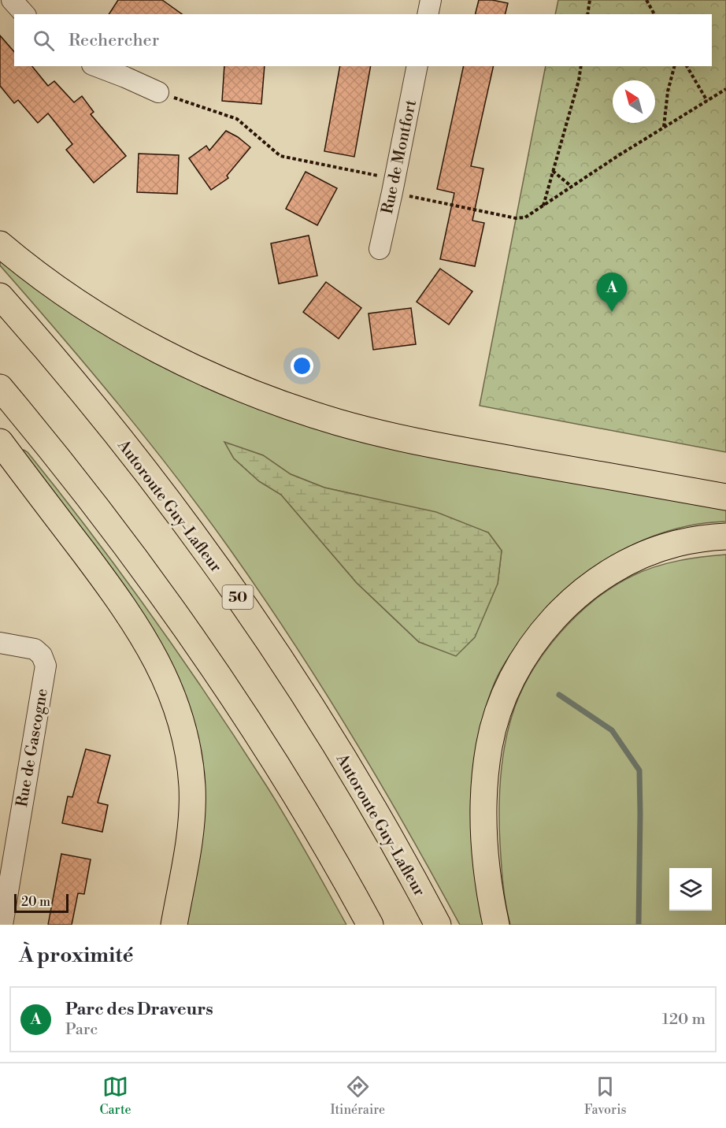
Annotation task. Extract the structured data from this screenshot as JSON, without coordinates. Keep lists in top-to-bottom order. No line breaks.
{"streets":{"highway":["Autoroute Guy-Lafleur","50"],"street":["Rue de Montfort","Rue de Gascogne"]},"scale_bar":"20 m","north":"top left","page":{"search":"Rechercher","pins":"A","scale":"20 m","heading":"À proximité","list":[{"mark":"A","name":"Parc des Draveurs","note":"Parc","value":"120 m"}],"nav":["Carte","Itinéraire","Favoris"]}}
